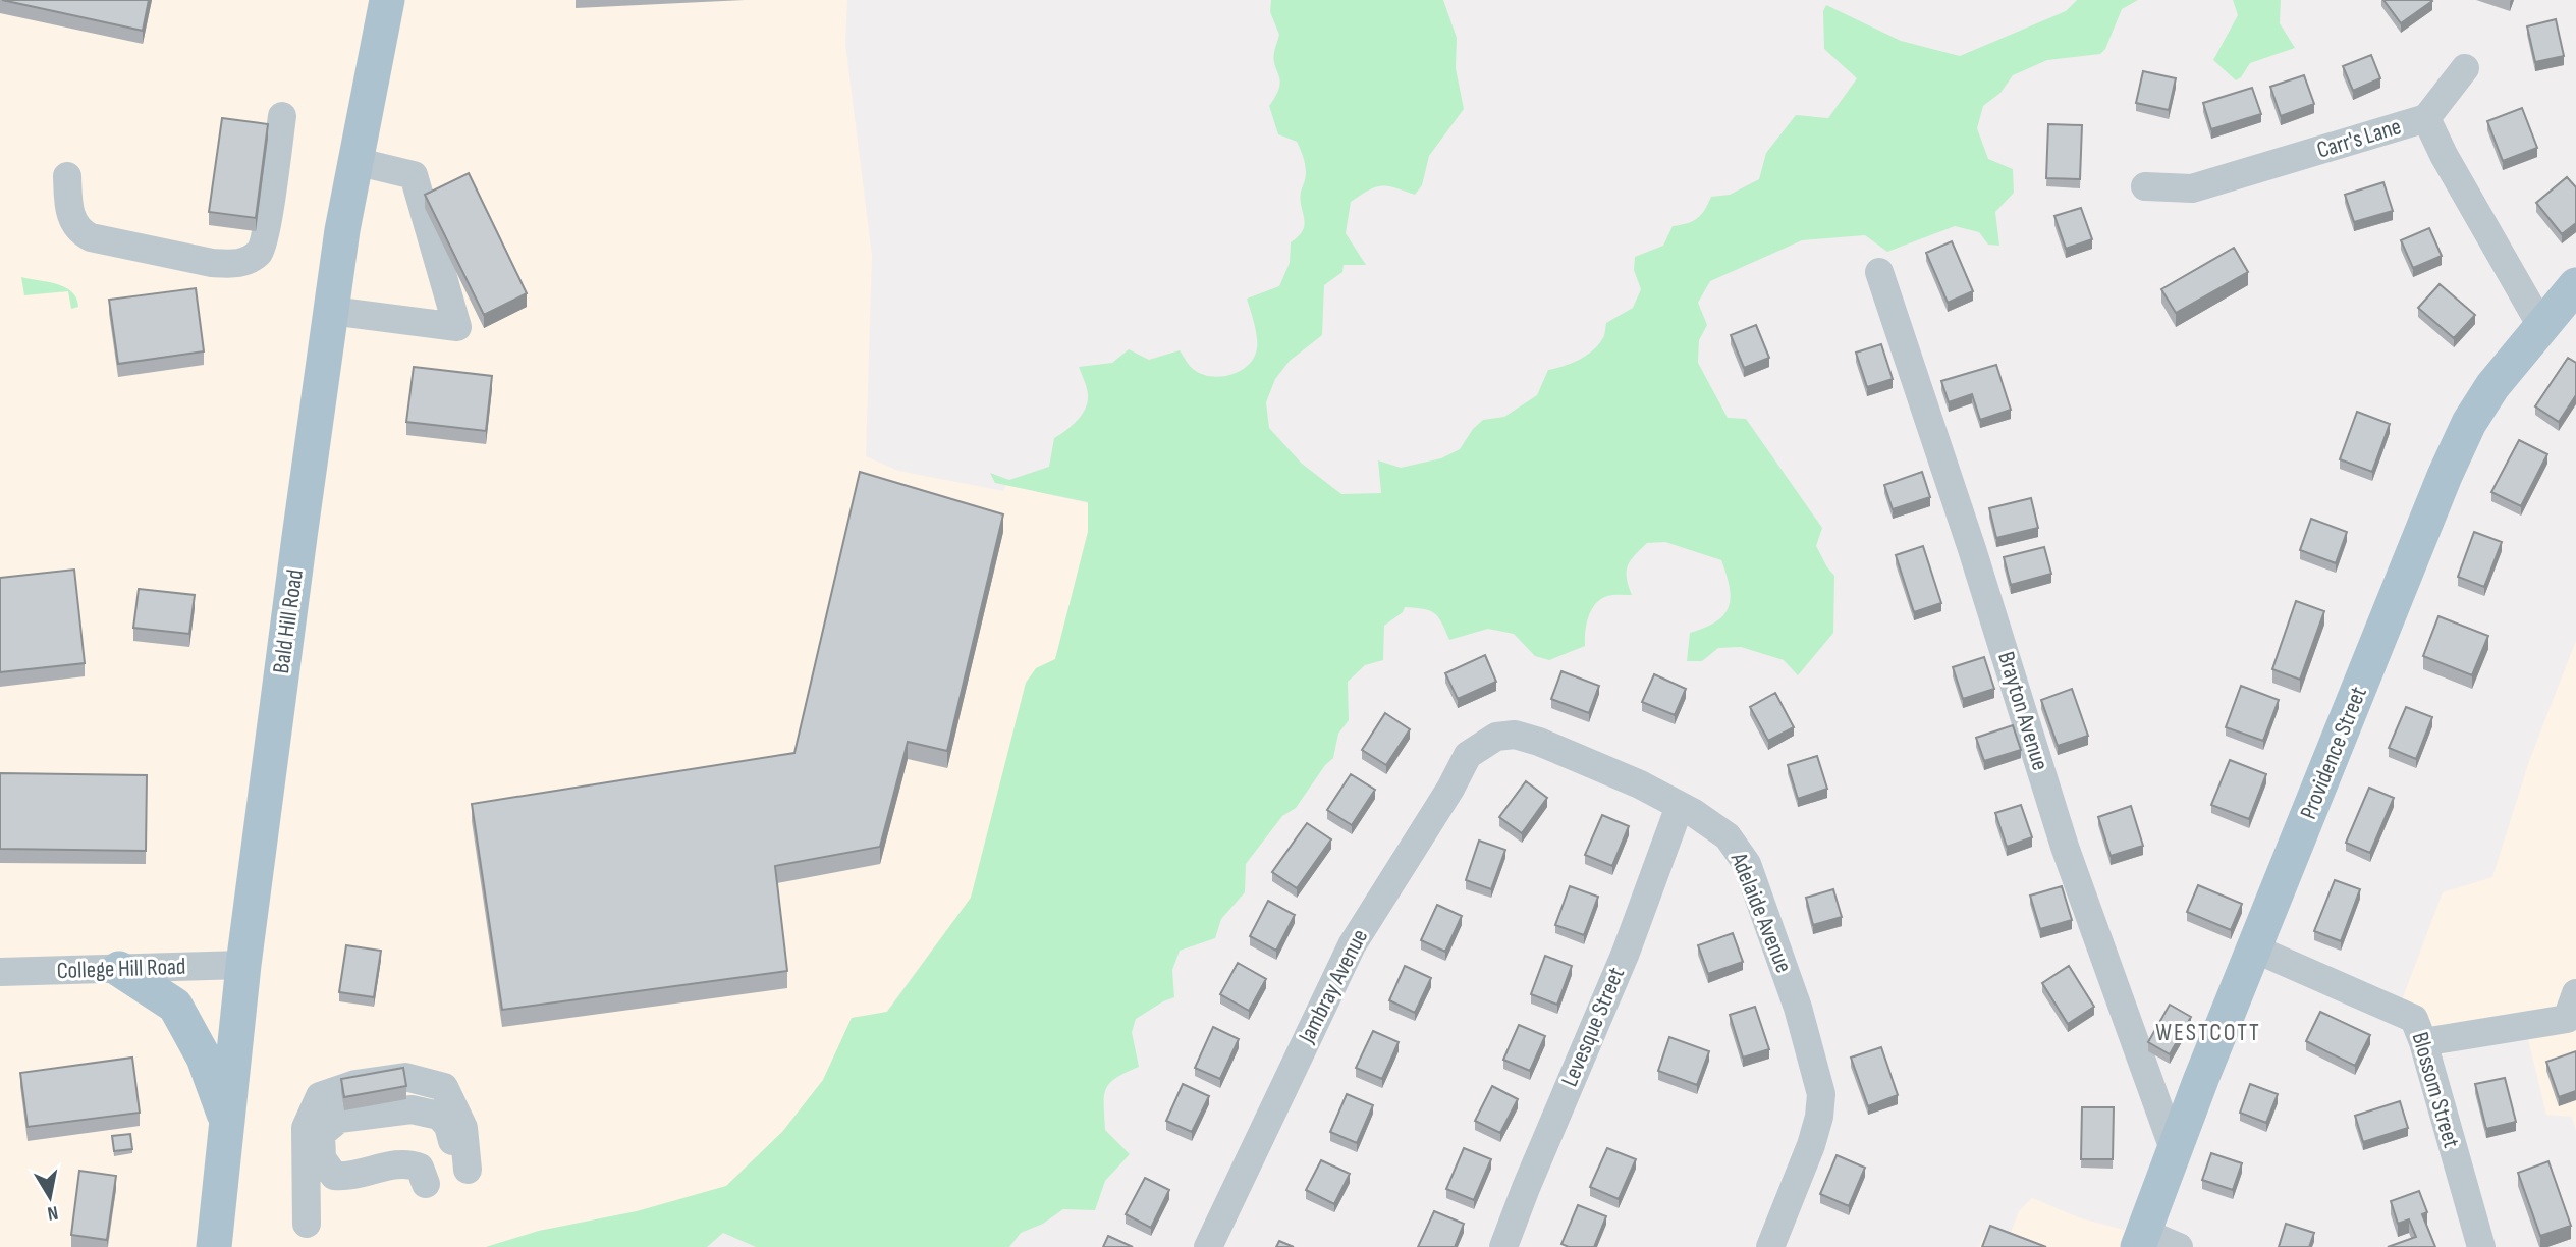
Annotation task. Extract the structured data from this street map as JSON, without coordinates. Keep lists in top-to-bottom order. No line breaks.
{"streets":{"main road":["Bald Hill Road","Providence Street"],"street":["Carr's Lane","Brayton Avenue","Adelaide Avenue","College Hill Road","Jambray Avenue","Levesque Street","Blossom Street"]},"crossings":[["Carr's Lane","Providence Street"],["Bald Hill Road","College Hill Road"],["Brayton Avenue","Providence Street"],["Providence Street","Blossom Street"],["Adelaide Avenue","Jambray Avenue"],["Adelaide Avenue","Levesque Street"]],"districts":["WESTCOTT"],"north":"bottom"}
